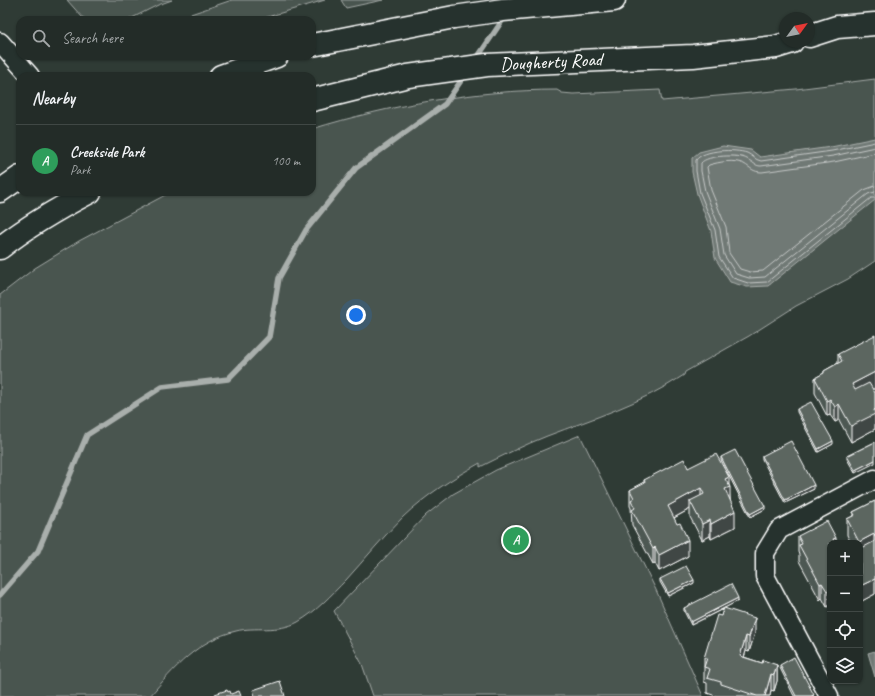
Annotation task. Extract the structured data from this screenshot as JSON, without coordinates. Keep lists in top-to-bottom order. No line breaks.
{"streets":{"main road":["Dougherty Road"]},"north":"top right","page":{"search":"Search here","heading":"Nearby","list":[{"mark":"A","name":"Creekside Park","note":"Park","value":"100 m"}],"pins":"A","map_buttons":["+","−"]}}
